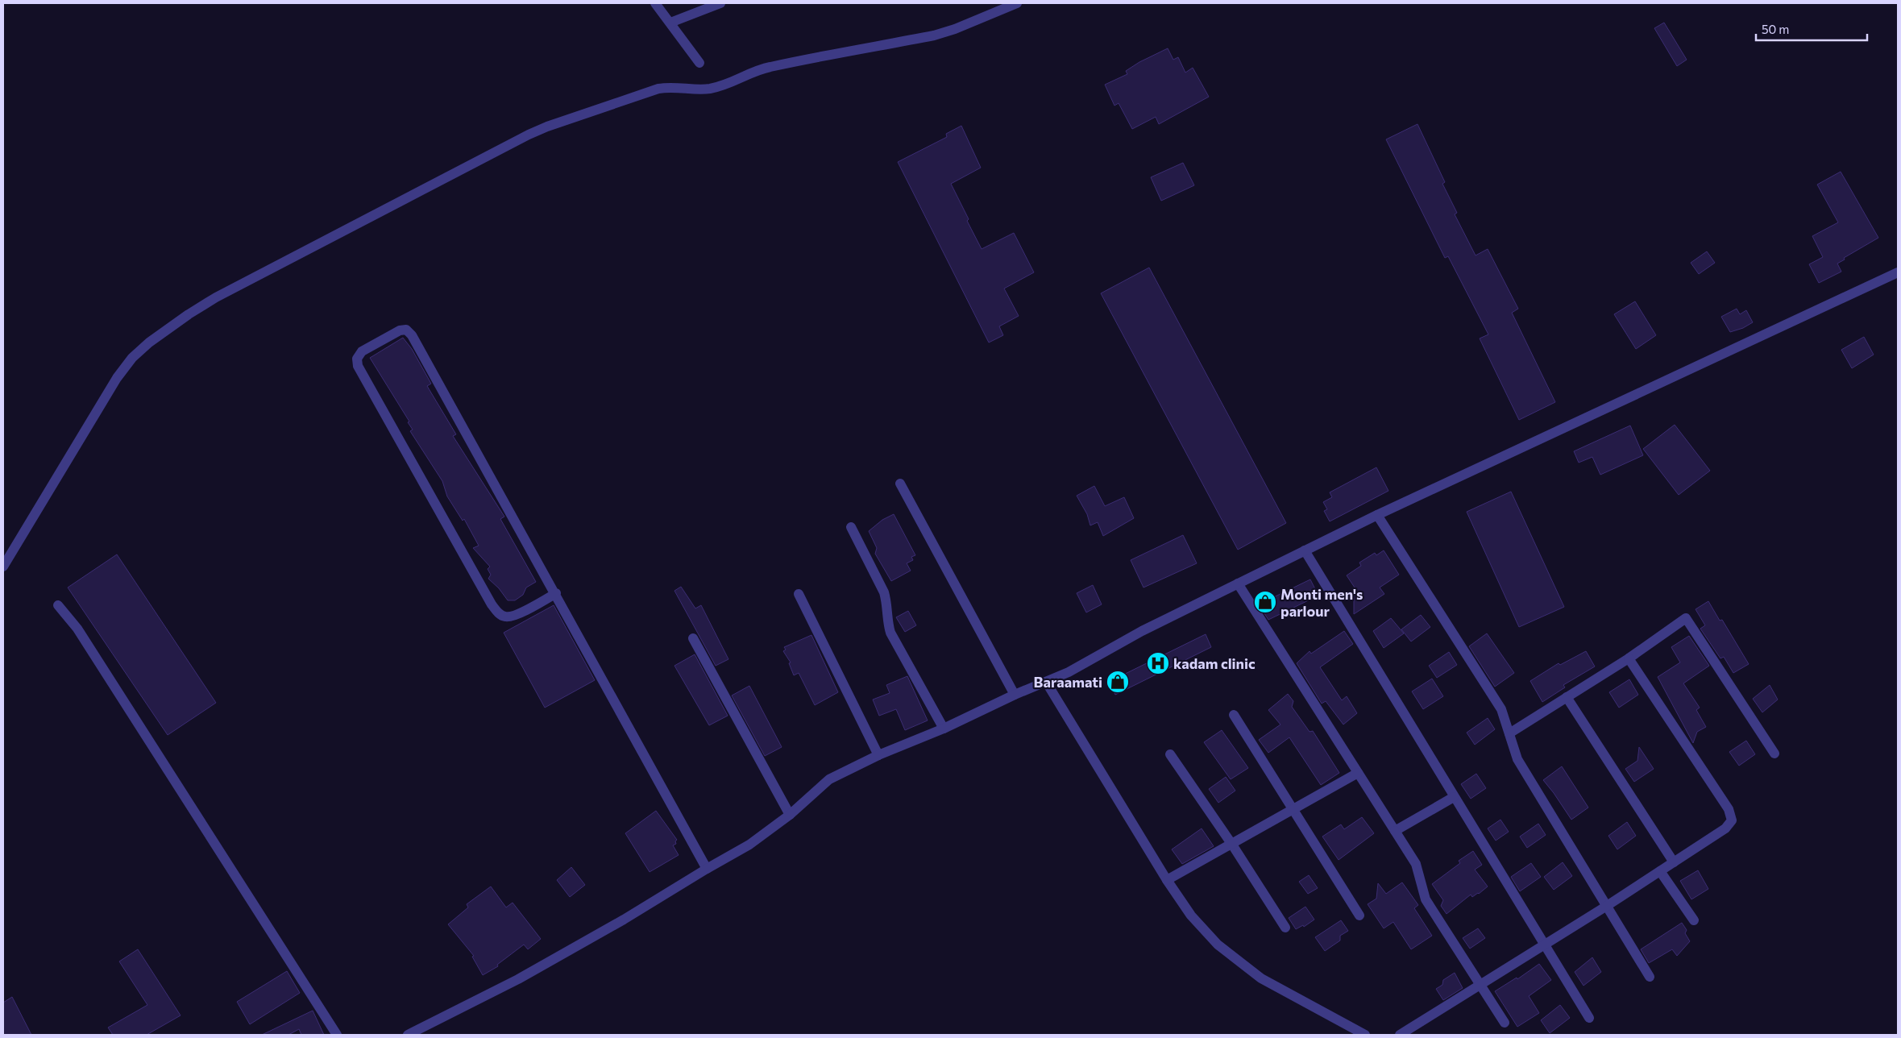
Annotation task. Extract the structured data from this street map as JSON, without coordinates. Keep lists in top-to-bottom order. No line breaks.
{"places":{"shop":["Monti men's parlour","Baraamati"],"hospital":["kadam clinic"]},"scale_bar":"50 m"}
